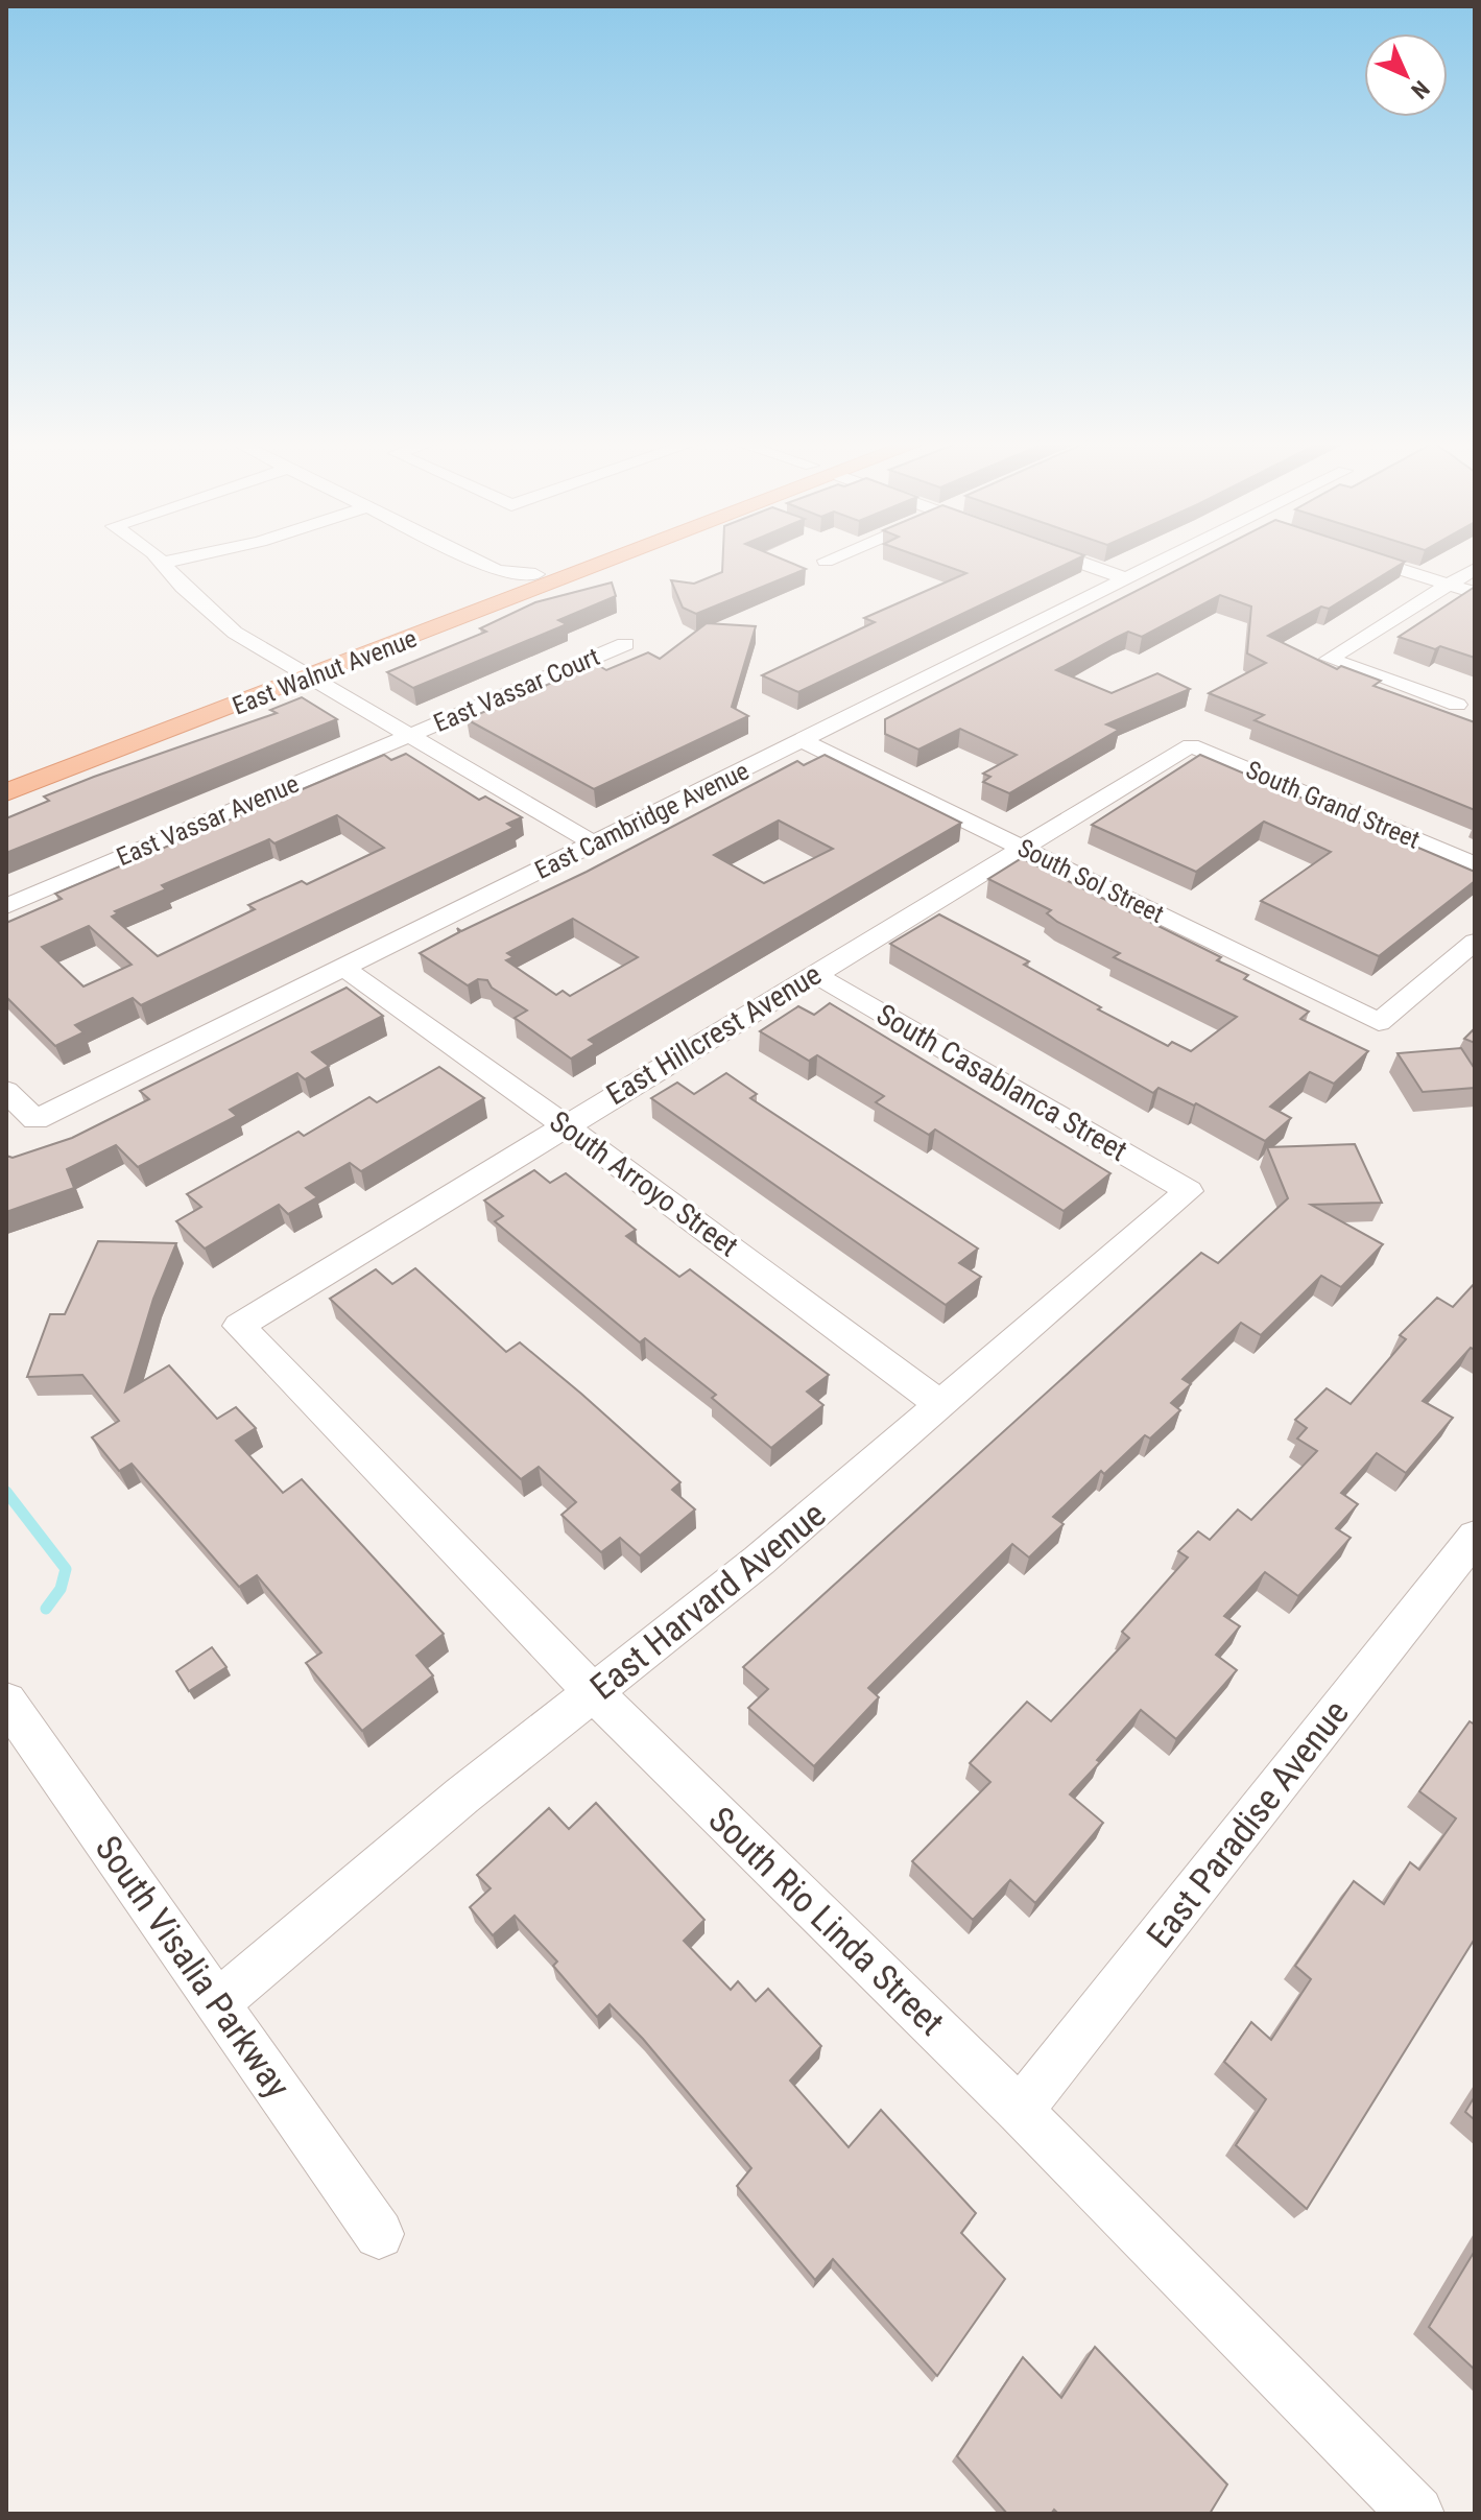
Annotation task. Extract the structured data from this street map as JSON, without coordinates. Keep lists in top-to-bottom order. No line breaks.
{"streets":{"main road":["East Walnut Avenue"],"street":["East Vassar Court","South Grand Street","East Vassar Avenue","East Cambridge Avenue","South Sol Street","East Hillcrest Avenue","South Casablanca Street","South Arroyo Street","East Harvard Avenue","East Paradise Avenue","South Rio Linda Street","South Visalia Parkway"]},"crossings":[["East Vassar Court","East Vassar Avenue"],["South Grand Street","East Hillcrest Avenue"],["East Cambridge Avenue","South Sol Street"],["East Cambridge Avenue","South Arroyo Street"],["South Sol Street","East Hillcrest Avenue"],["East Hillcrest Avenue","South Casablanca Street"],["East Hillcrest Avenue","South Arroyo Street"],["East Hillcrest Avenue","South Rio Linda Street"],["South Casablanca Street","East Harvard Avenue"],["South Arroyo Street","East Harvard Avenue"],["East Harvard Avenue","South Rio Linda Street"],["East Harvard Avenue","South Visalia Parkway"],["East Paradise Avenue","South Rio Linda Street"]],"north":"bottom right"}
